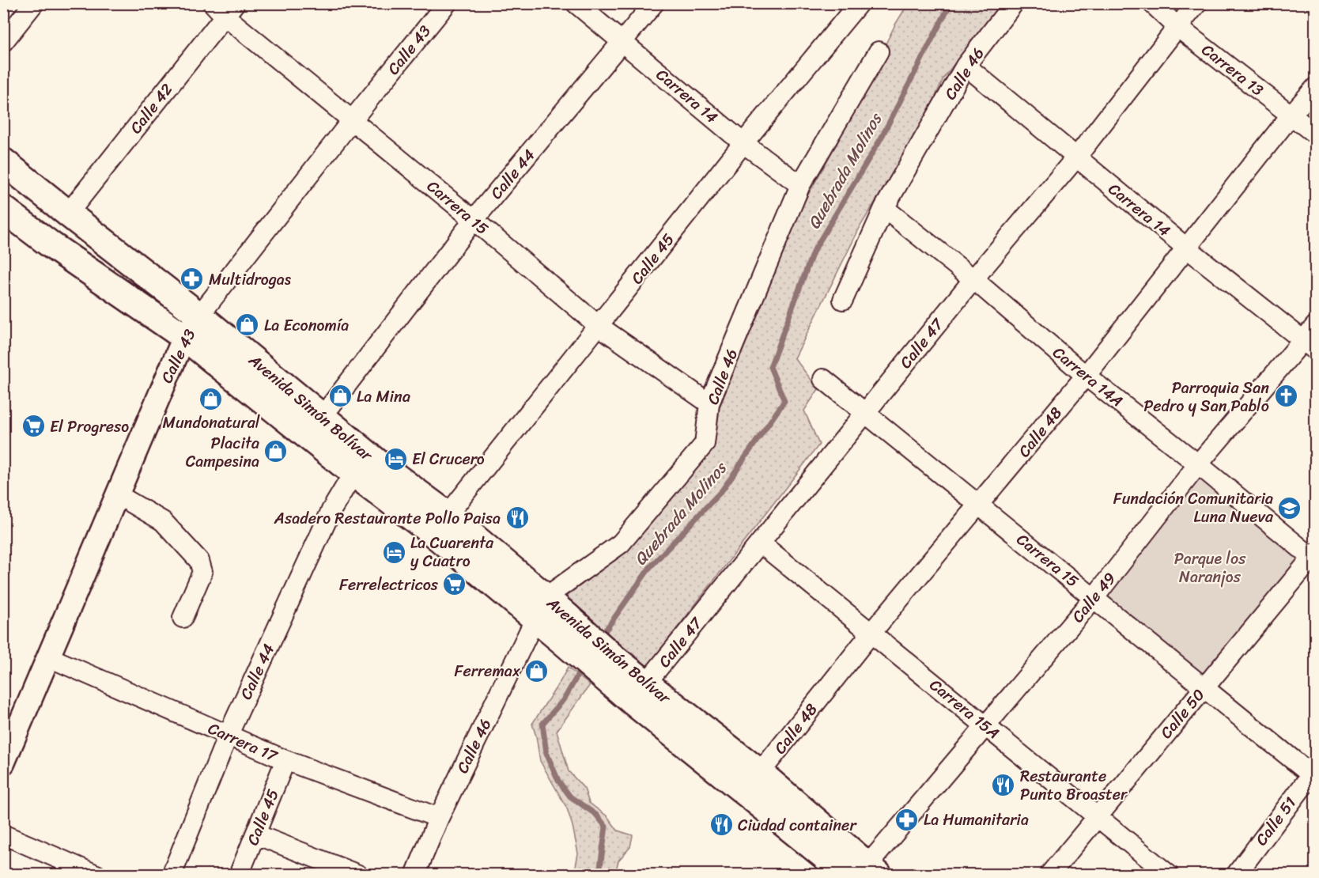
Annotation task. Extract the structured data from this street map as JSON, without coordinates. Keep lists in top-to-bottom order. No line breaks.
{"streets":{"main road":["Avenida Simón Bolívar"],"street":["Calle 43","Carrera 13","Calle 46","Carrera 14","Calle 42","Calle 44","Carrera 15","Calle 45","Calle 47","Carrera 14A","Calle 48","Calle 49","Carrera 15A","Calle 50","Carrera 17","Calle 51"]},"crossings":[["Calle 43","Carrera 15"],["Calle 43","Avenida Simón Bolívar"],["Calle 43","Carrera 17"],["Carrera 13","Calle 47"],["Carrera 13","Calle 48"],["Calle 46","Carrera 14"],["Calle 46","Carrera 15"],["Calle 46","Carrera 14A"],["Calle 46","Avenida Simón Bolívar"],["Calle 46","Carrera 17"],["Carrera 14","Calle 44"],["Carrera 14","Calle 45"],["Carrera 14","Calle 47"],["Carrera 14","Calle 48"],["Carrera 14","Calle 49"],["Calle 42","Carrera 15"],["Calle 42","Avenida Simón Bolívar"],["Calle 44","Carrera 15"],["Calle 44","Avenida Simón Bolívar"],["Calle 44","Carrera 17"],["Carrera 15","Calle 45"],["Carrera 15","Calle 47"],["Carrera 15","Calle 48"],["Carrera 15","Calle 49"],["Carrera 15","Calle 50"],["Carrera 15","Calle 51"],["Calle 45","Avenida Simón Bolívar"],["Calle 45","Carrera 17"],["Calle 47","Carrera 14A"],["Calle 47","Avenida Simón Bolívar"],["Calle 47","Carrera 15A"],["Carrera 14A","Calle 48"],["Carrera 14A","Calle 49"],["Carrera 14A","Calle 50"],["Avenida Simón Bolívar","Calle 48"],["Avenida Simón Bolívar","Calle 49"],["Calle 48","Carrera 15A"],["Calle 49","Carrera 15A"],["Carrera 15A","Calle 50"]],"water":["Quebrada Molinos"],"parks":["Parque los Naranjos"],"places":{"pharmacy":["Multidrogas","La Humanitaria"],"shop":["La Economía","La Mina","Mundonatural","Placita Campesina","Ferremax"],"church":["Parroquia San Pedro y San Pablo"],"supermarket":["El Progreso","Ferrelectricos"],"hotel":["El Crucero","La Cuarenta y Cuatro"],"school or university":["Fundación Comunitaria Luna Nueva"],"restaurant":["Asadero Restaurante Pollo Paisa","Restaurante Punto Broaster","Ciudad container"]}}
